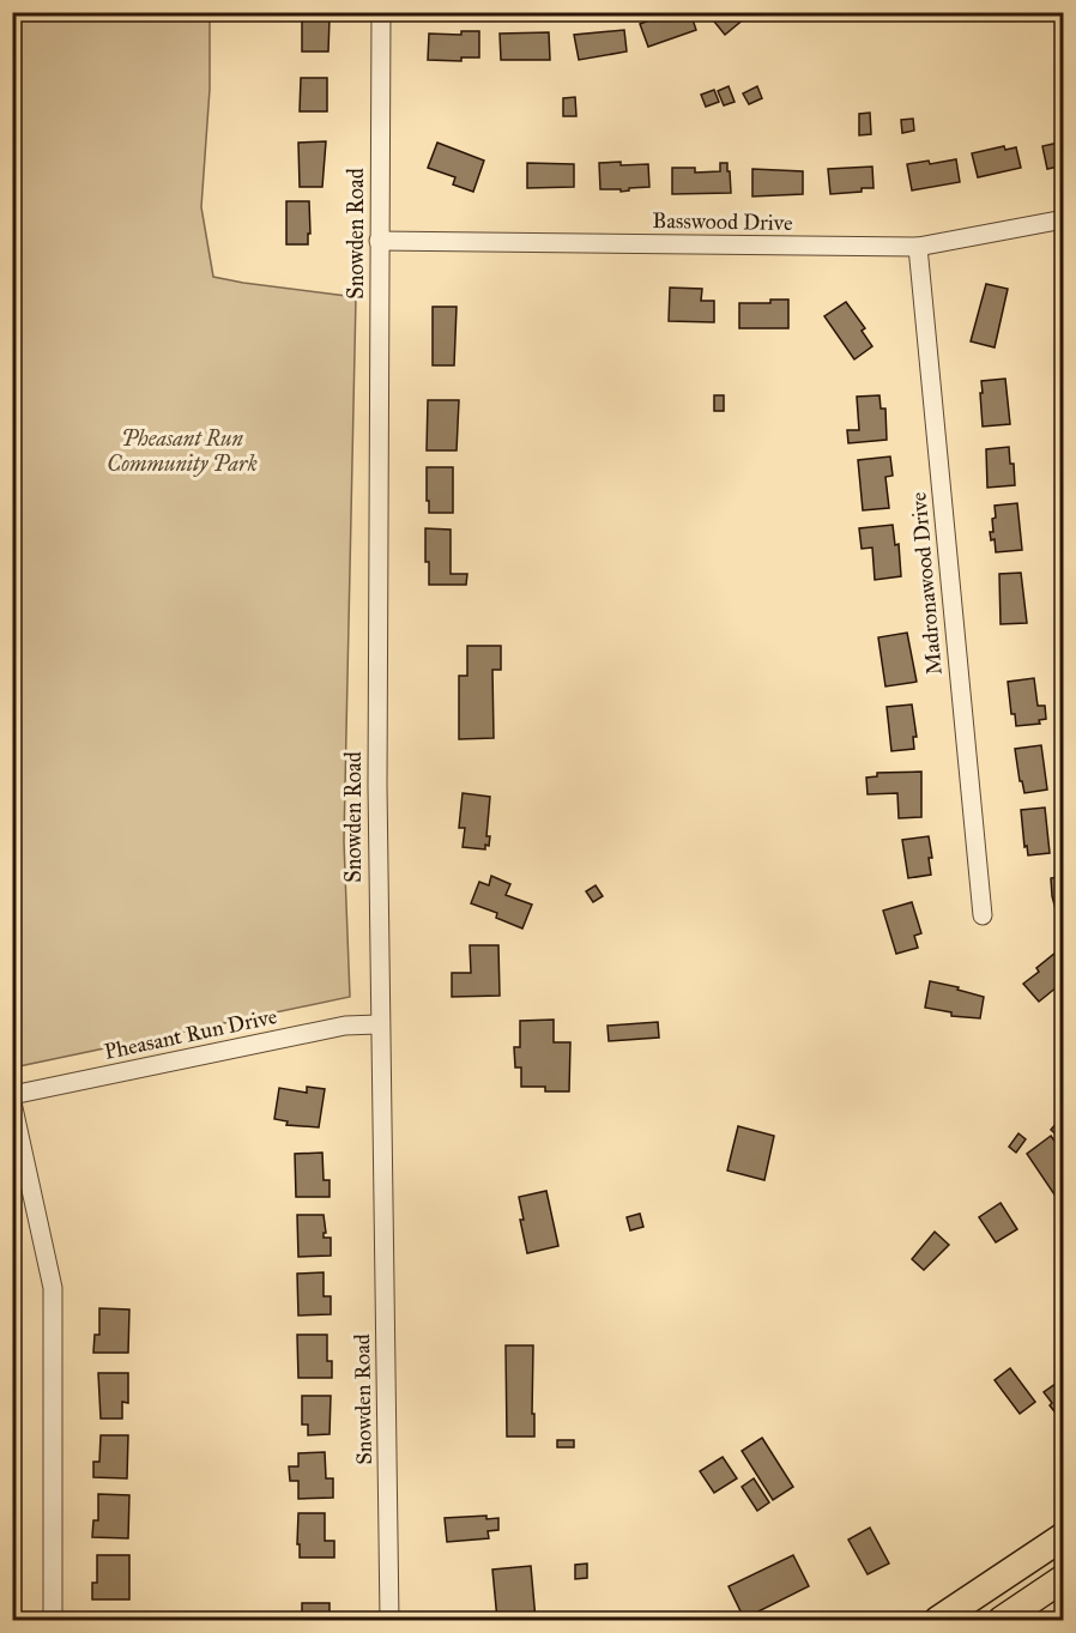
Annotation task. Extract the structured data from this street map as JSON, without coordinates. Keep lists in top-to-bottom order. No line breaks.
{"streets":{"street":["Basswood Drive","Snowden Road","Madronawood Drive","Pheasant Run Drive"]},"crossings":[["Basswood Drive","Snowden Road"],["Basswood Drive","Madronawood Drive"],["Snowden Road","Pheasant Run Drive"]],"parks":["Pheasant Run Community Park"]}
